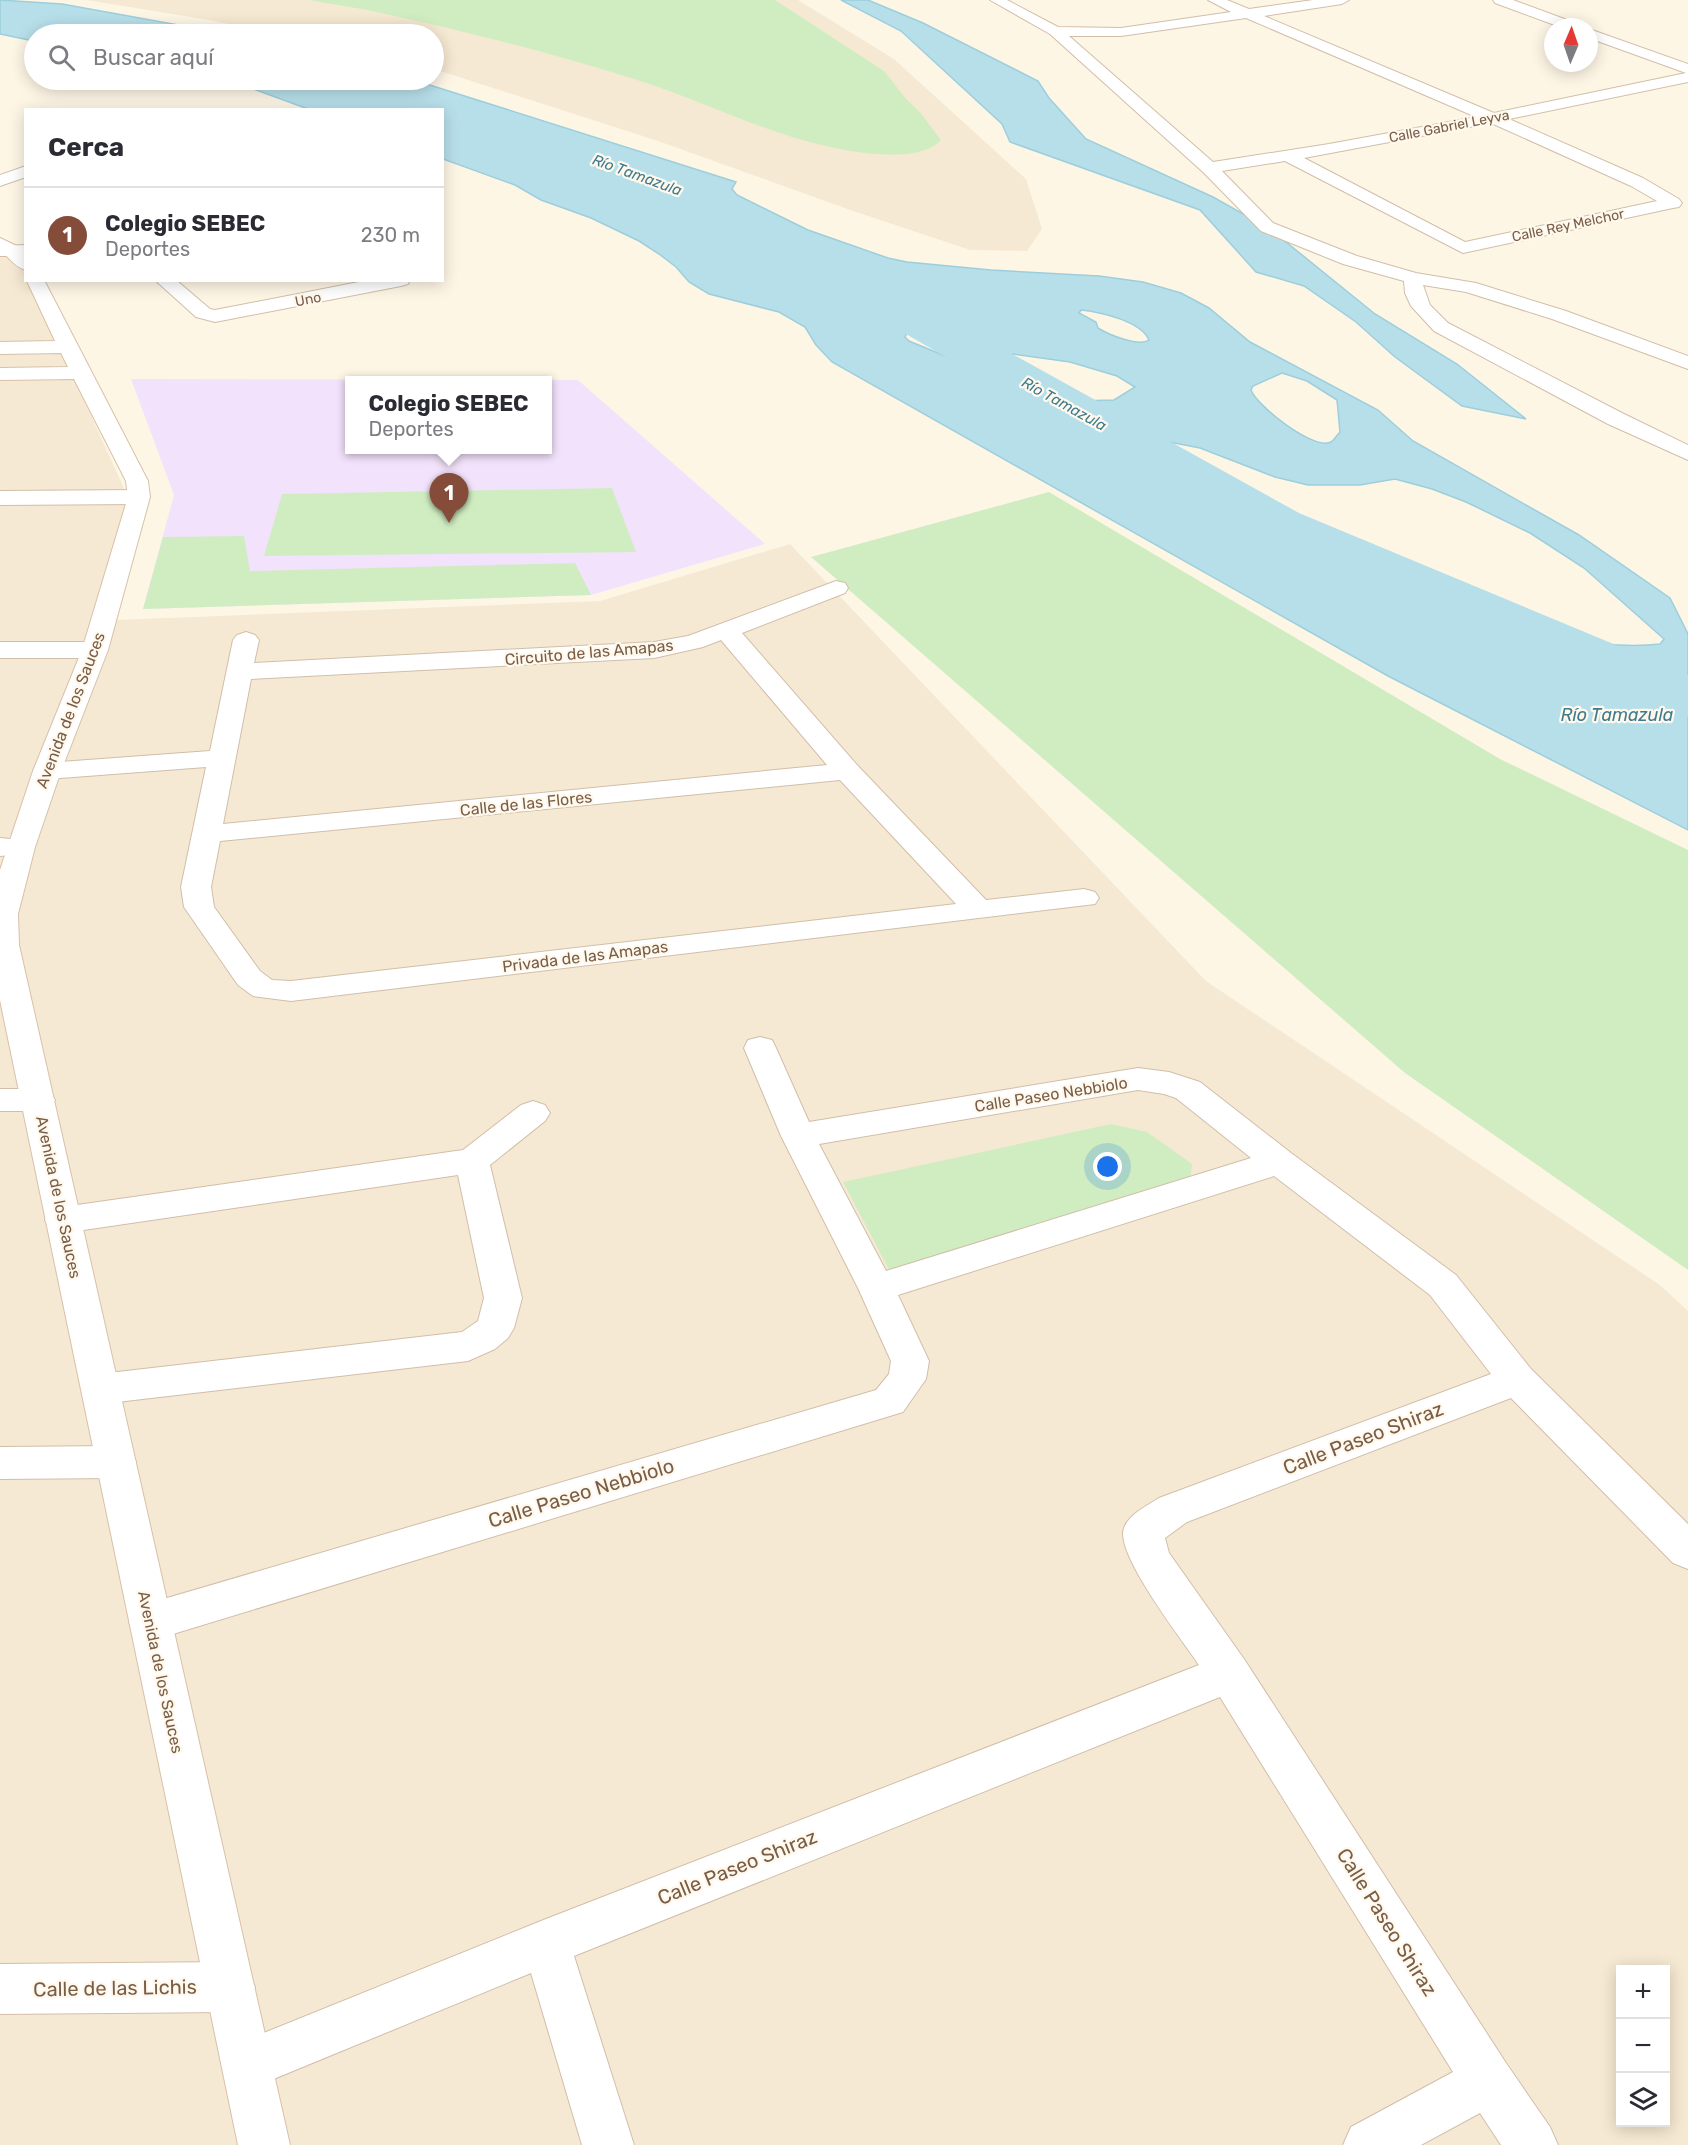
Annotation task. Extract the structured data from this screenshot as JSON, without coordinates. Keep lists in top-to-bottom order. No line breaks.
{"streets":{"street":["Calle Gabriel Leyva","Calle Rey Melchor","Uno","Circuito de las Amapas","Avenida de los Sauces","Calle de las Flores","Privada de las Amapas","Calle Paseo Nebbiolo","Calle Paseo Shiraz","Calle de las Lichis"]},"crossings":[["Calle Gabriel Leyva","Calle Rey Melchor"],["Avenida de los Sauces","Calle Paseo Nebbiolo"],["Avenida de los Sauces","Calle Paseo Shiraz"],["Avenida de los Sauces","Calle de las Lichis"],["Calle de las Flores","Privada de las Amapas"],["Calle Paseo Nebbiolo","Calle Paseo Shiraz"]],"water":["Río Tamazula"],"north":"top","page":{"search":"Buscar aquí","heading":"Cerca","list":[{"mark":"1","name":"Colegio SEBEC","note":"Deportes","value":"230 m"}],"popup":["Colegio SEBEC","Deportes"],"pins":"1","map_buttons":["+","−"]}}
